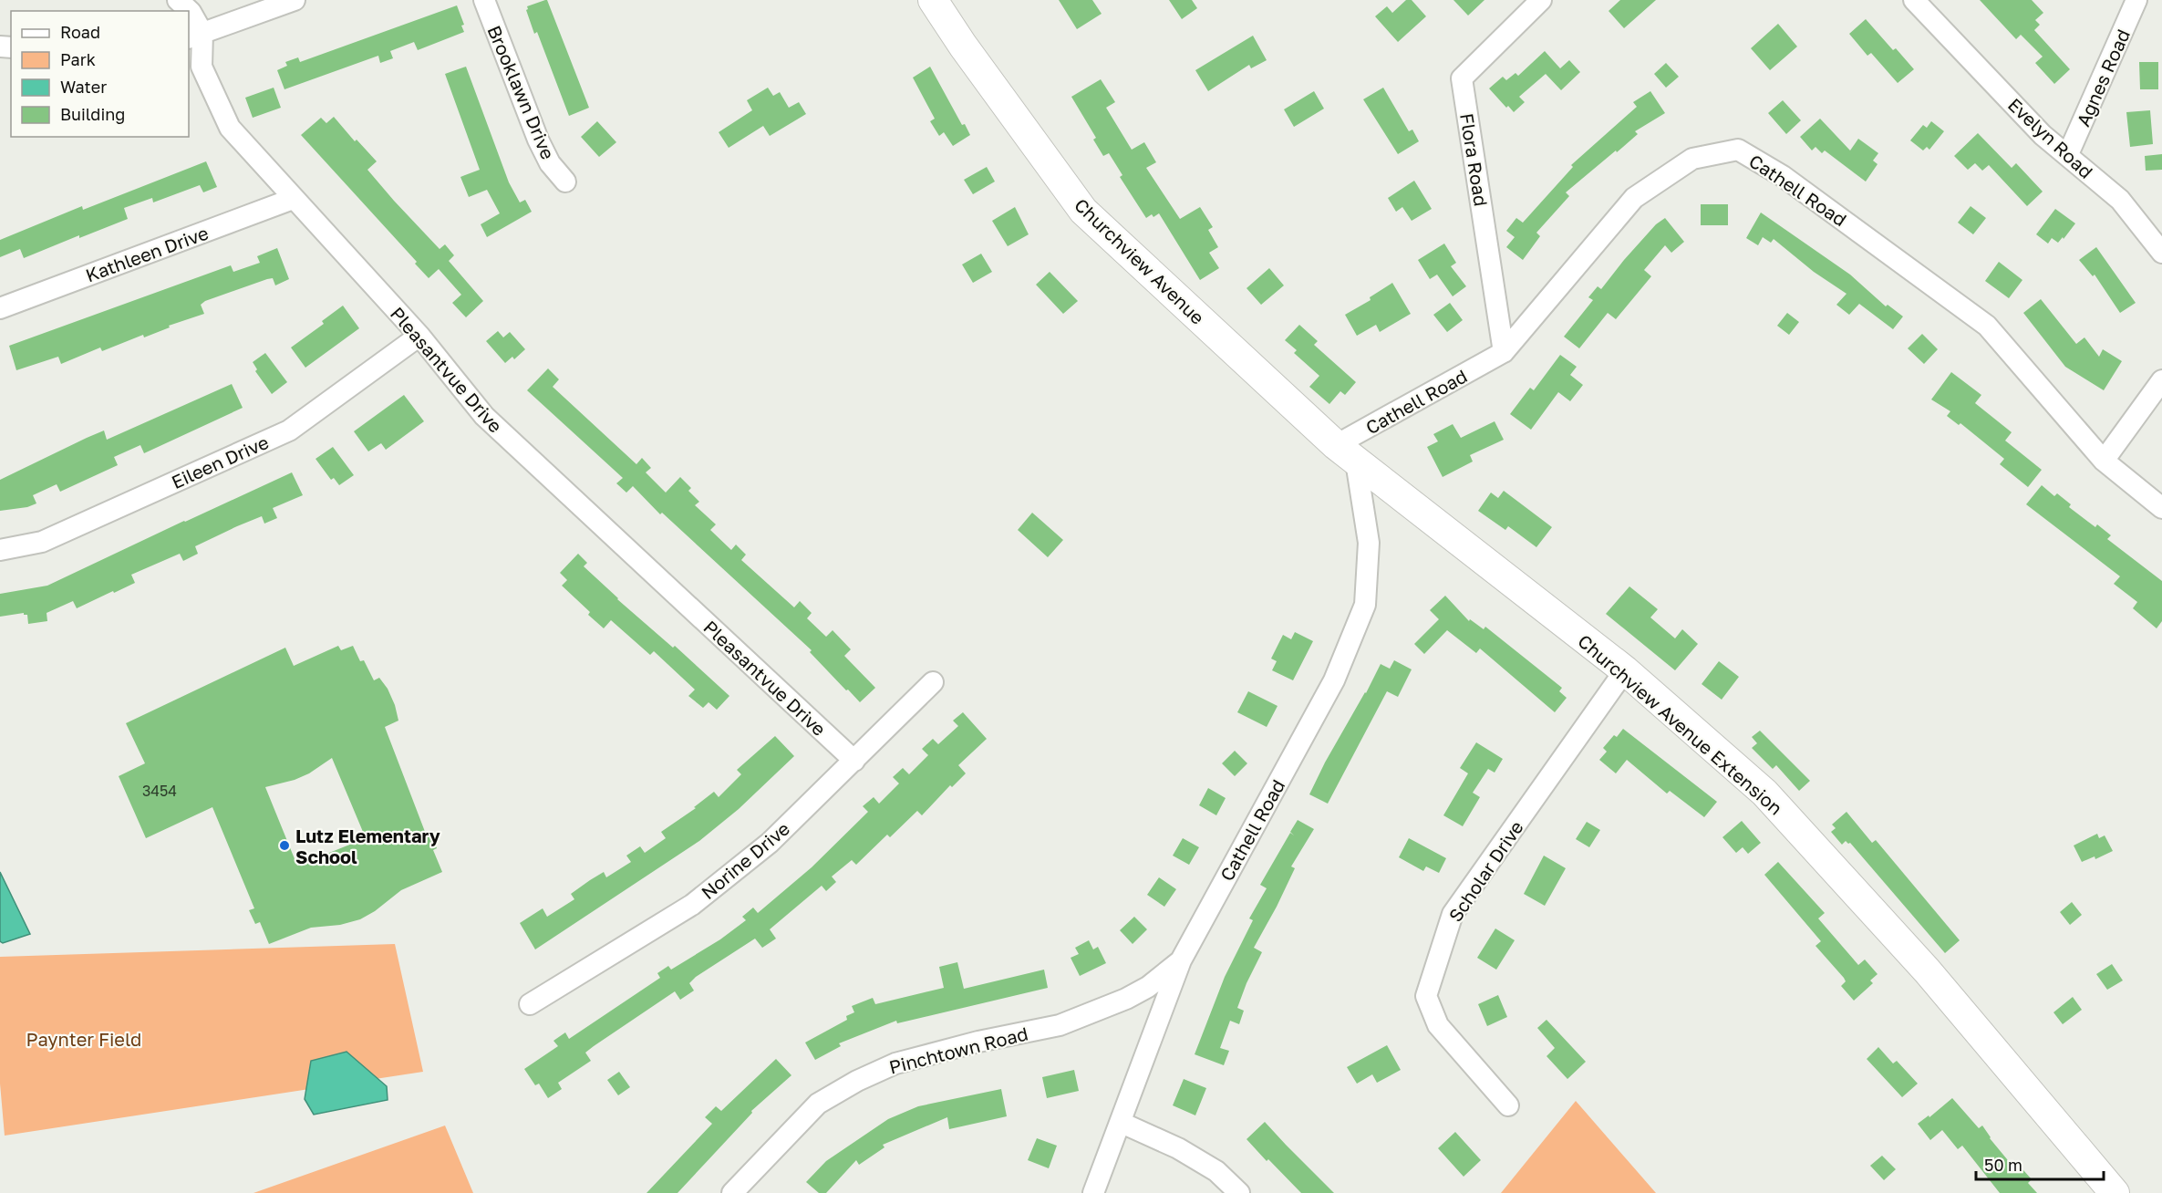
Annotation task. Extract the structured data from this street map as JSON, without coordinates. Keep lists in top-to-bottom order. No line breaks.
{"streets":{"street":["Agnes Road","Brooklawn Drive","Evelyn Road","Flora Road","Cathell Road","Kathleen Drive","Churchview Avenue","Pleasantvue Drive","Eileen Drive","Churchview Avenue Extension","Norine Drive","Scholar Drive","Pinchtown Road"]},"crossings":[["Agnes Road","Evelyn Road"],["Flora Road","Cathell Road"],["Cathell Road","Churchview Avenue"],["Cathell Road","Churchview Avenue Extension"],["Cathell Road","Pinchtown Road"],["Kathleen Drive","Pleasantvue Drive"],["Churchview Avenue","Churchview Avenue Extension"],["Pleasantvue Drive","Eileen Drive"],["Pleasantvue Drive","Norine Drive"],["Churchview Avenue Extension","Scholar Drive"]],"parks":["Paynter Field"],"places":["Lutz Elementary School"],"house_numbers":["3454"],"legend":["Road","Park","Water","Building"],"scale_bar":"50 m"}
